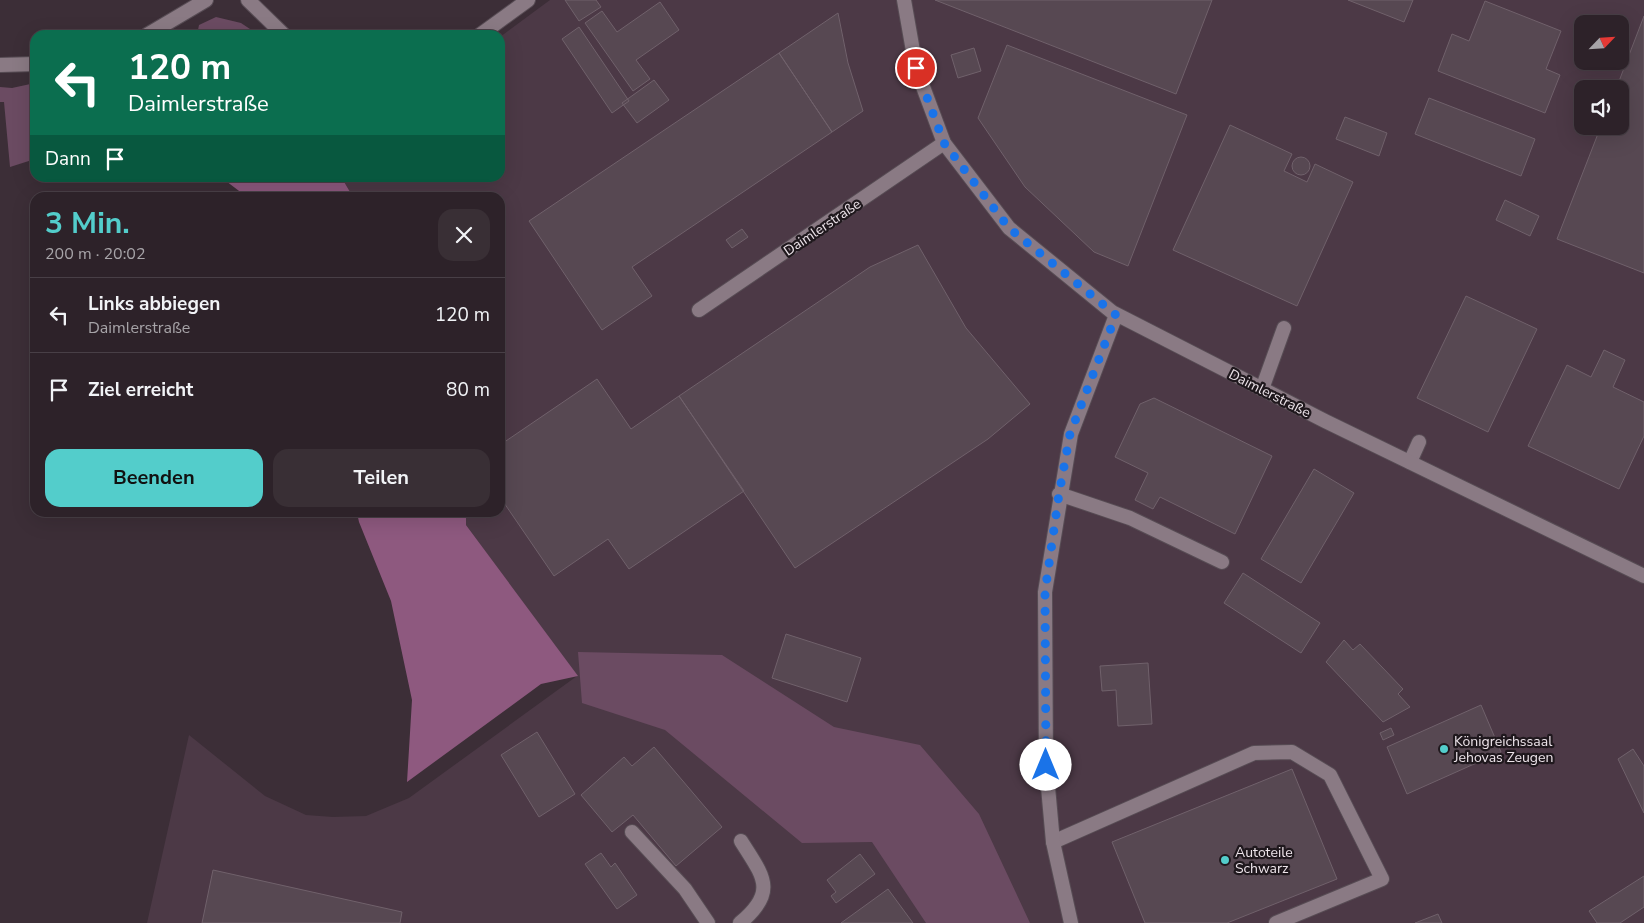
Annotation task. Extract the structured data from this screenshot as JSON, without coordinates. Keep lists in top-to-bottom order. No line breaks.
{"streets":{"street":["Daimlerstraße"]},"places":["Königreichssaal Jehovas Zeugen","Autoteile Schwarz"],"north":"top right","page":{"turn":["120 m","Daimlerstraße"],"then":"Dann","heading":["3 Min.","200 m · 20:02"],"list":[{"name":"Links abbiegen","note":"Daimlerstraße","value":"120 m"},{"name":"Ziel erreicht","value":"80 m"}],"buttons":["Beenden","Teilen"]}}
